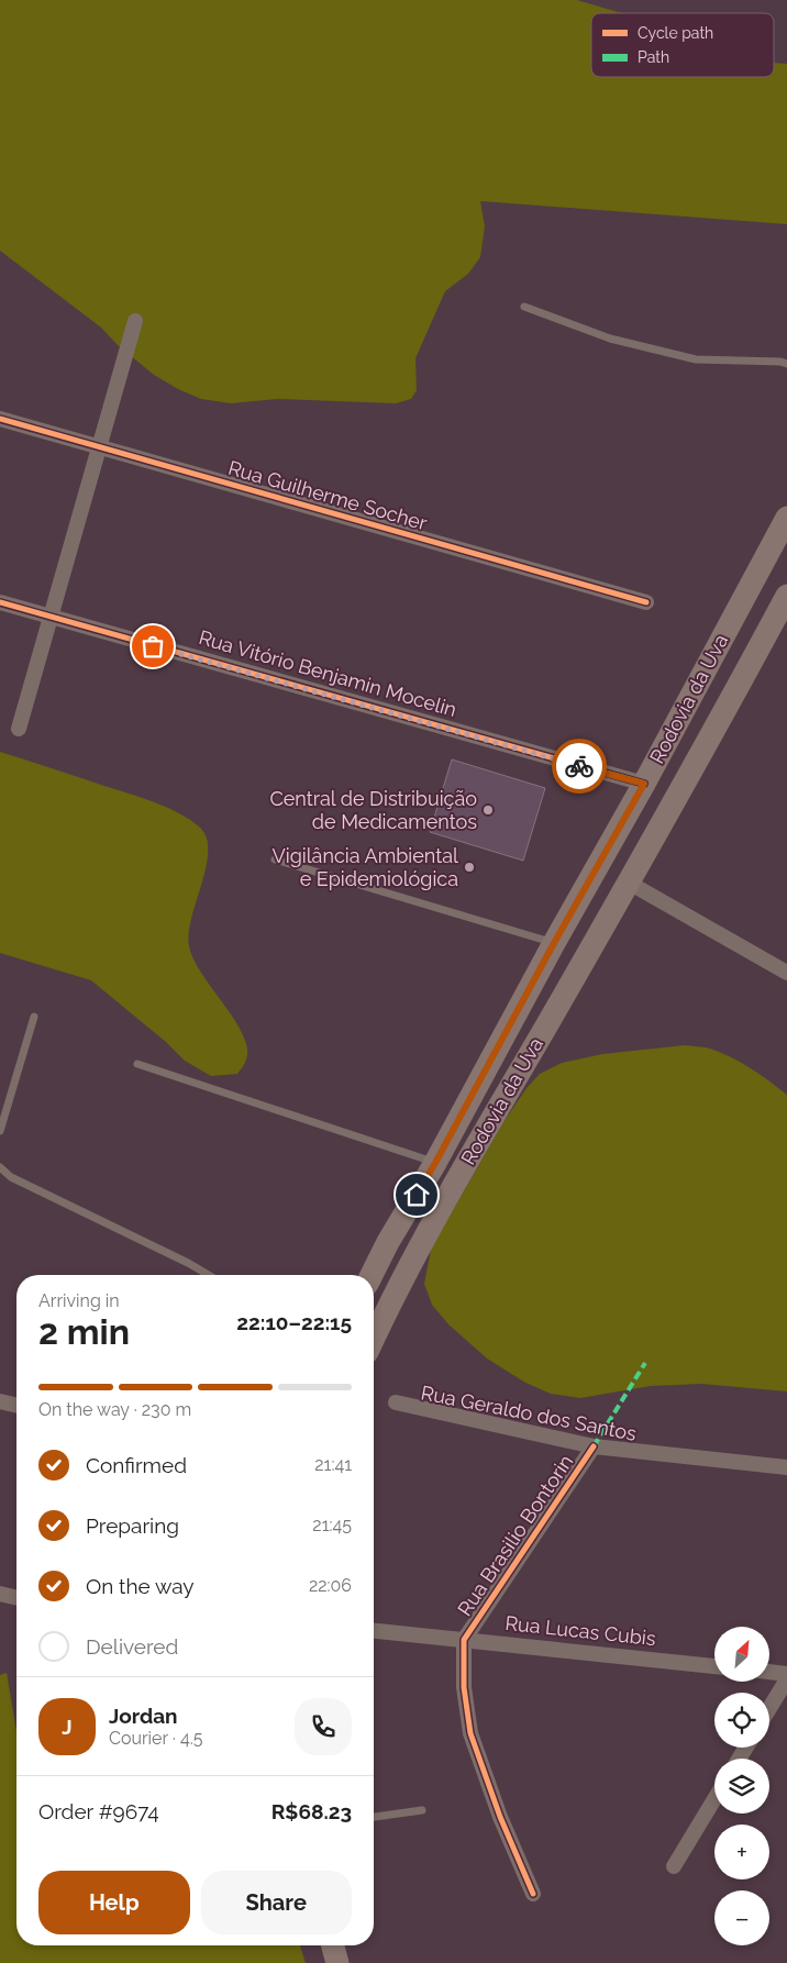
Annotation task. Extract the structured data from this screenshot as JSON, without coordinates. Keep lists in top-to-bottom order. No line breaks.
{"streets":{"main road":["Rodovia da Uva"],"street":["Rua Guilherme Socher","Rua Vitório Benjamin Mocelin","Rua Geraldo dos Santos","Rua Brasilio Bontorin","Rua Lucas Cubis"]},"crossings":[["Rua Vitório Benjamin Mocelin","Rodovia da Uva"],["Rua Geraldo dos Santos","Rua Brasilio Bontorin"],["Rua Brasilio Bontorin","Rua Lucas Cubis"]],"places":["Central de Distribuição de Medicamentos","Vigilância Ambiental e Epidemiológica"],"legend":["Cycle path","Path"],"north":"top right","page":{"heading":["2 min","Arriving in","22:10–22:15"],"panel":["Jordan","Courier · 4.5","Order #9674","R$68.23"],"bar":"On the way · 230 m","list":[["Confirmed","21:41"],["Preparing","21:45"],["On the way","22:06"],"Delivered"],"map_buttons":["+","−"],"round":"J","buttons":["Help","Share"]}}
